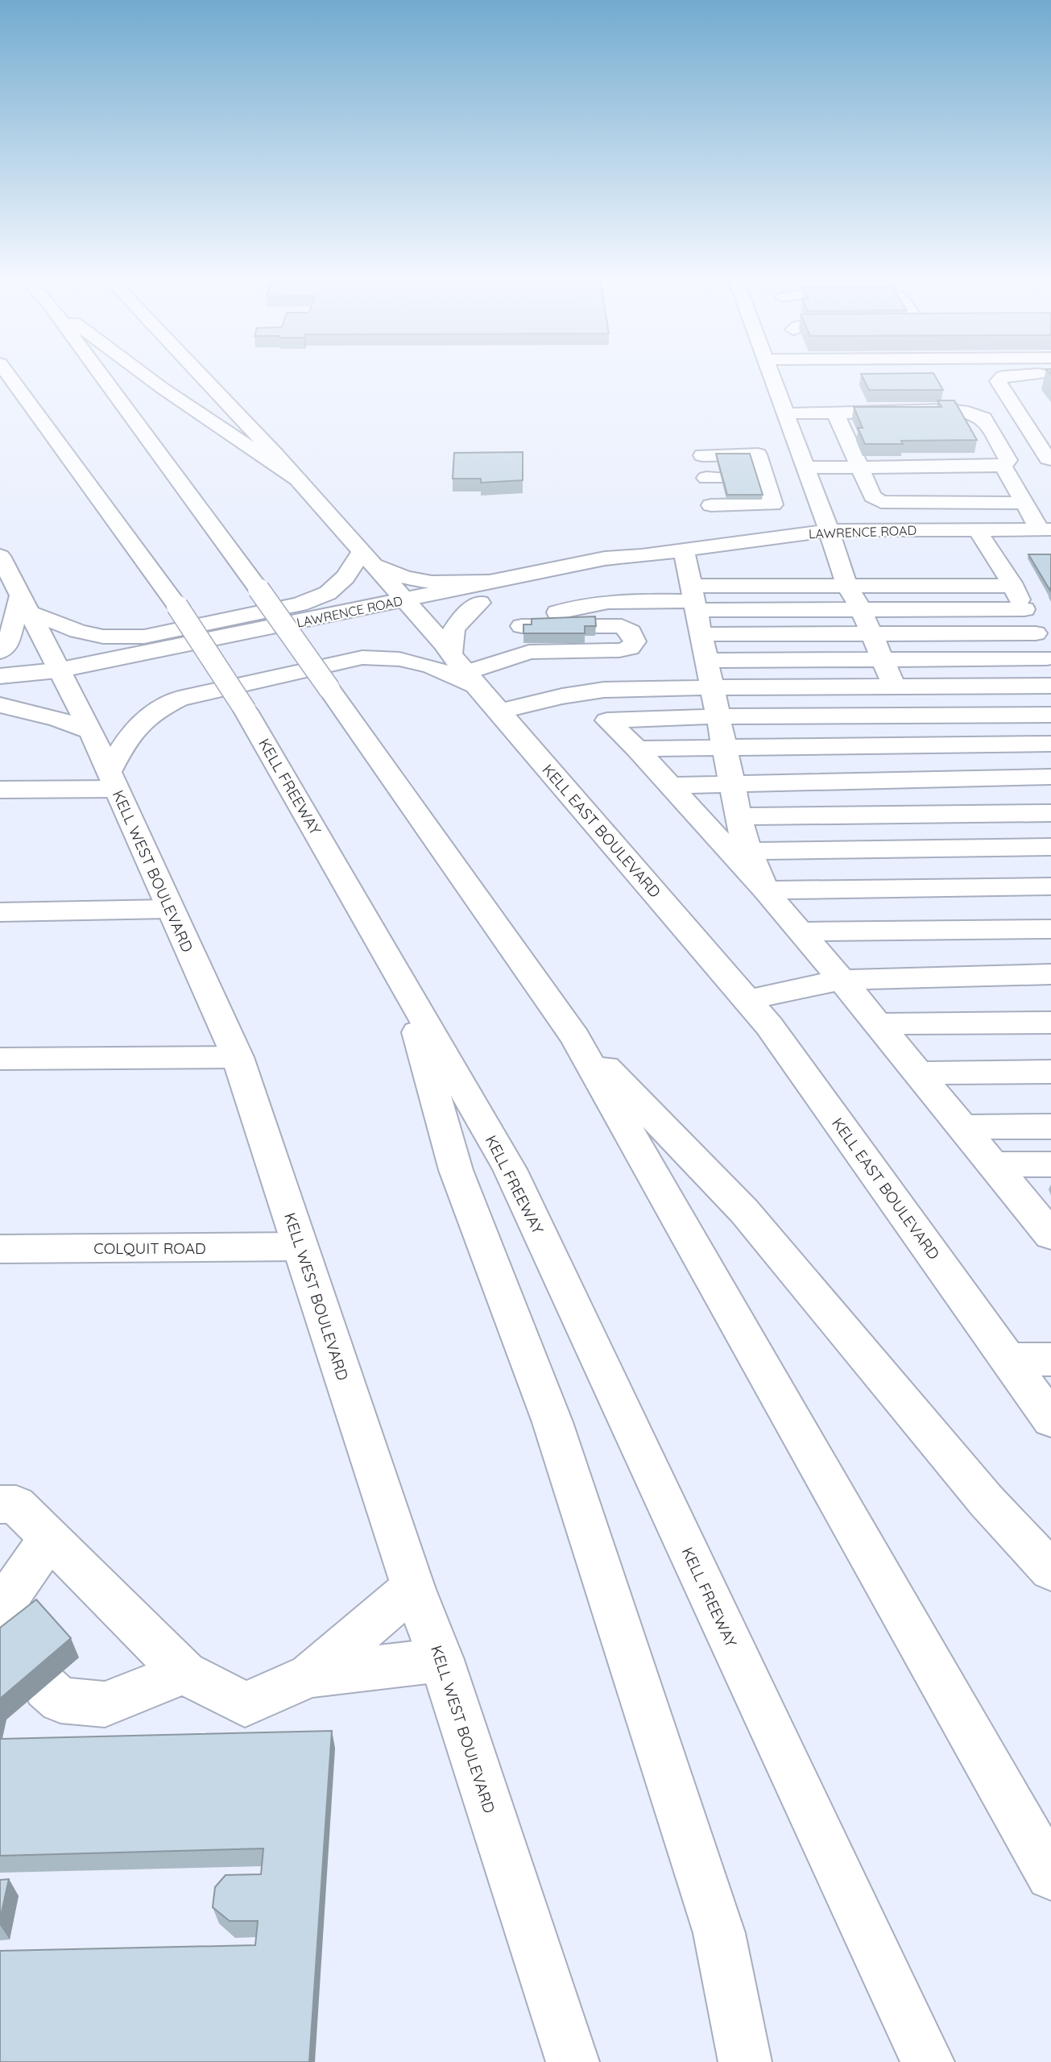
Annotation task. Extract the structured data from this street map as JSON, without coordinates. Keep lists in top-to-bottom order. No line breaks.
{"streets":{"main road":["LAWRENCE ROAD","KELL FREEWAY","KELL EAST BOULEVARD","KELL WEST BOULEVARD","COLQUIT ROAD"]},"crossings":[["LAWRENCE ROAD","KELL EAST BOULEVARD"],["LAWRENCE ROAD","KELL WEST BOULEVARD"],["KELL WEST BOULEVARD","COLQUIT ROAD"]]}
